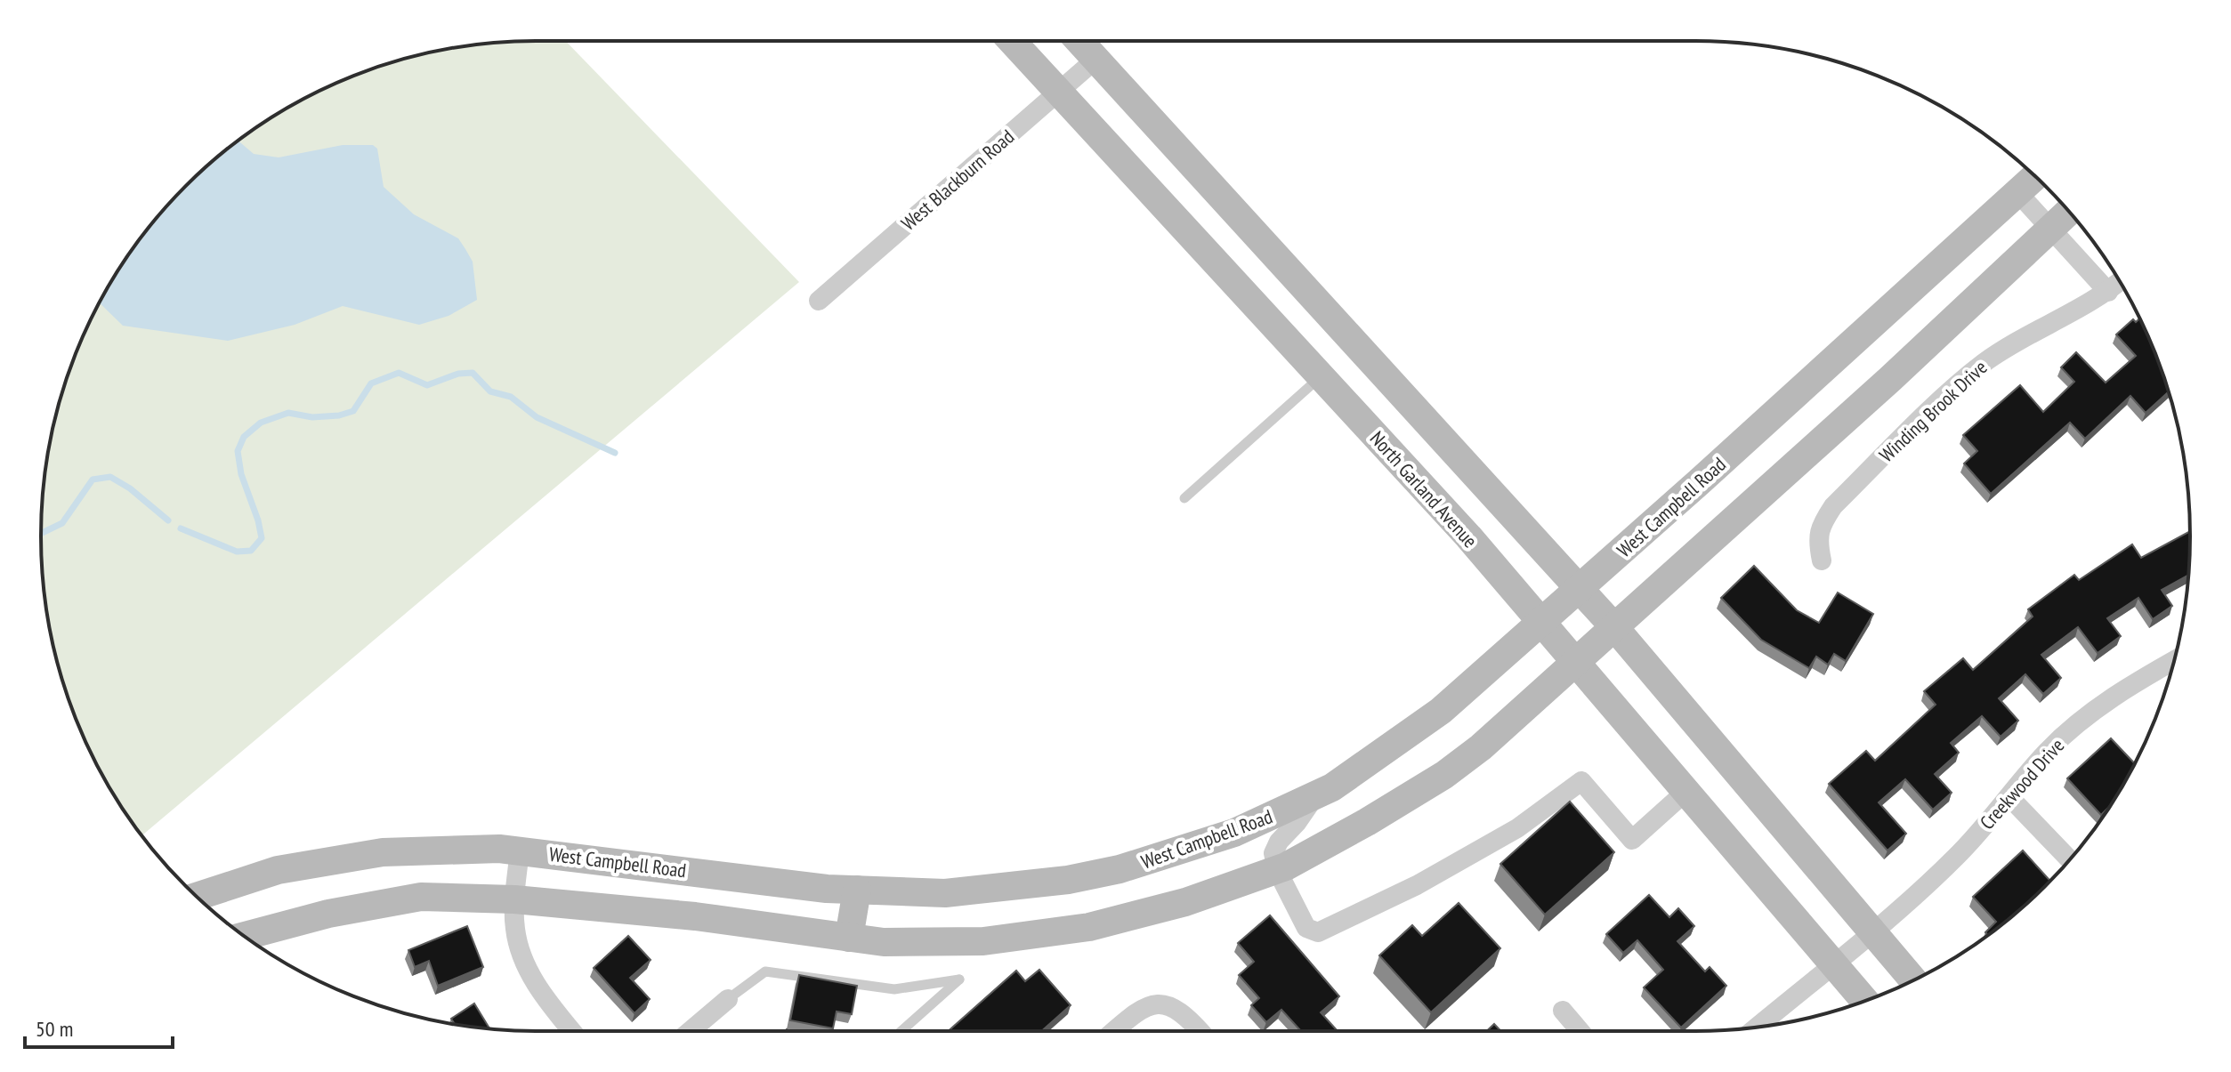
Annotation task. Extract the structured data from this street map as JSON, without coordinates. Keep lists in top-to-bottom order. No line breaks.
{"streets":{"main road":["North Garland Avenue","West Campbell Road"],"street":["West Blackburn Road","Winding Brook Drive","Creekwood Drive"]},"crossings":[["West Blackburn Road","North Garland Avenue"],["North Garland Avenue","West Campbell Road"],["North Garland Avenue","Creekwood Drive"]],"scale_bar":"50 m"}
